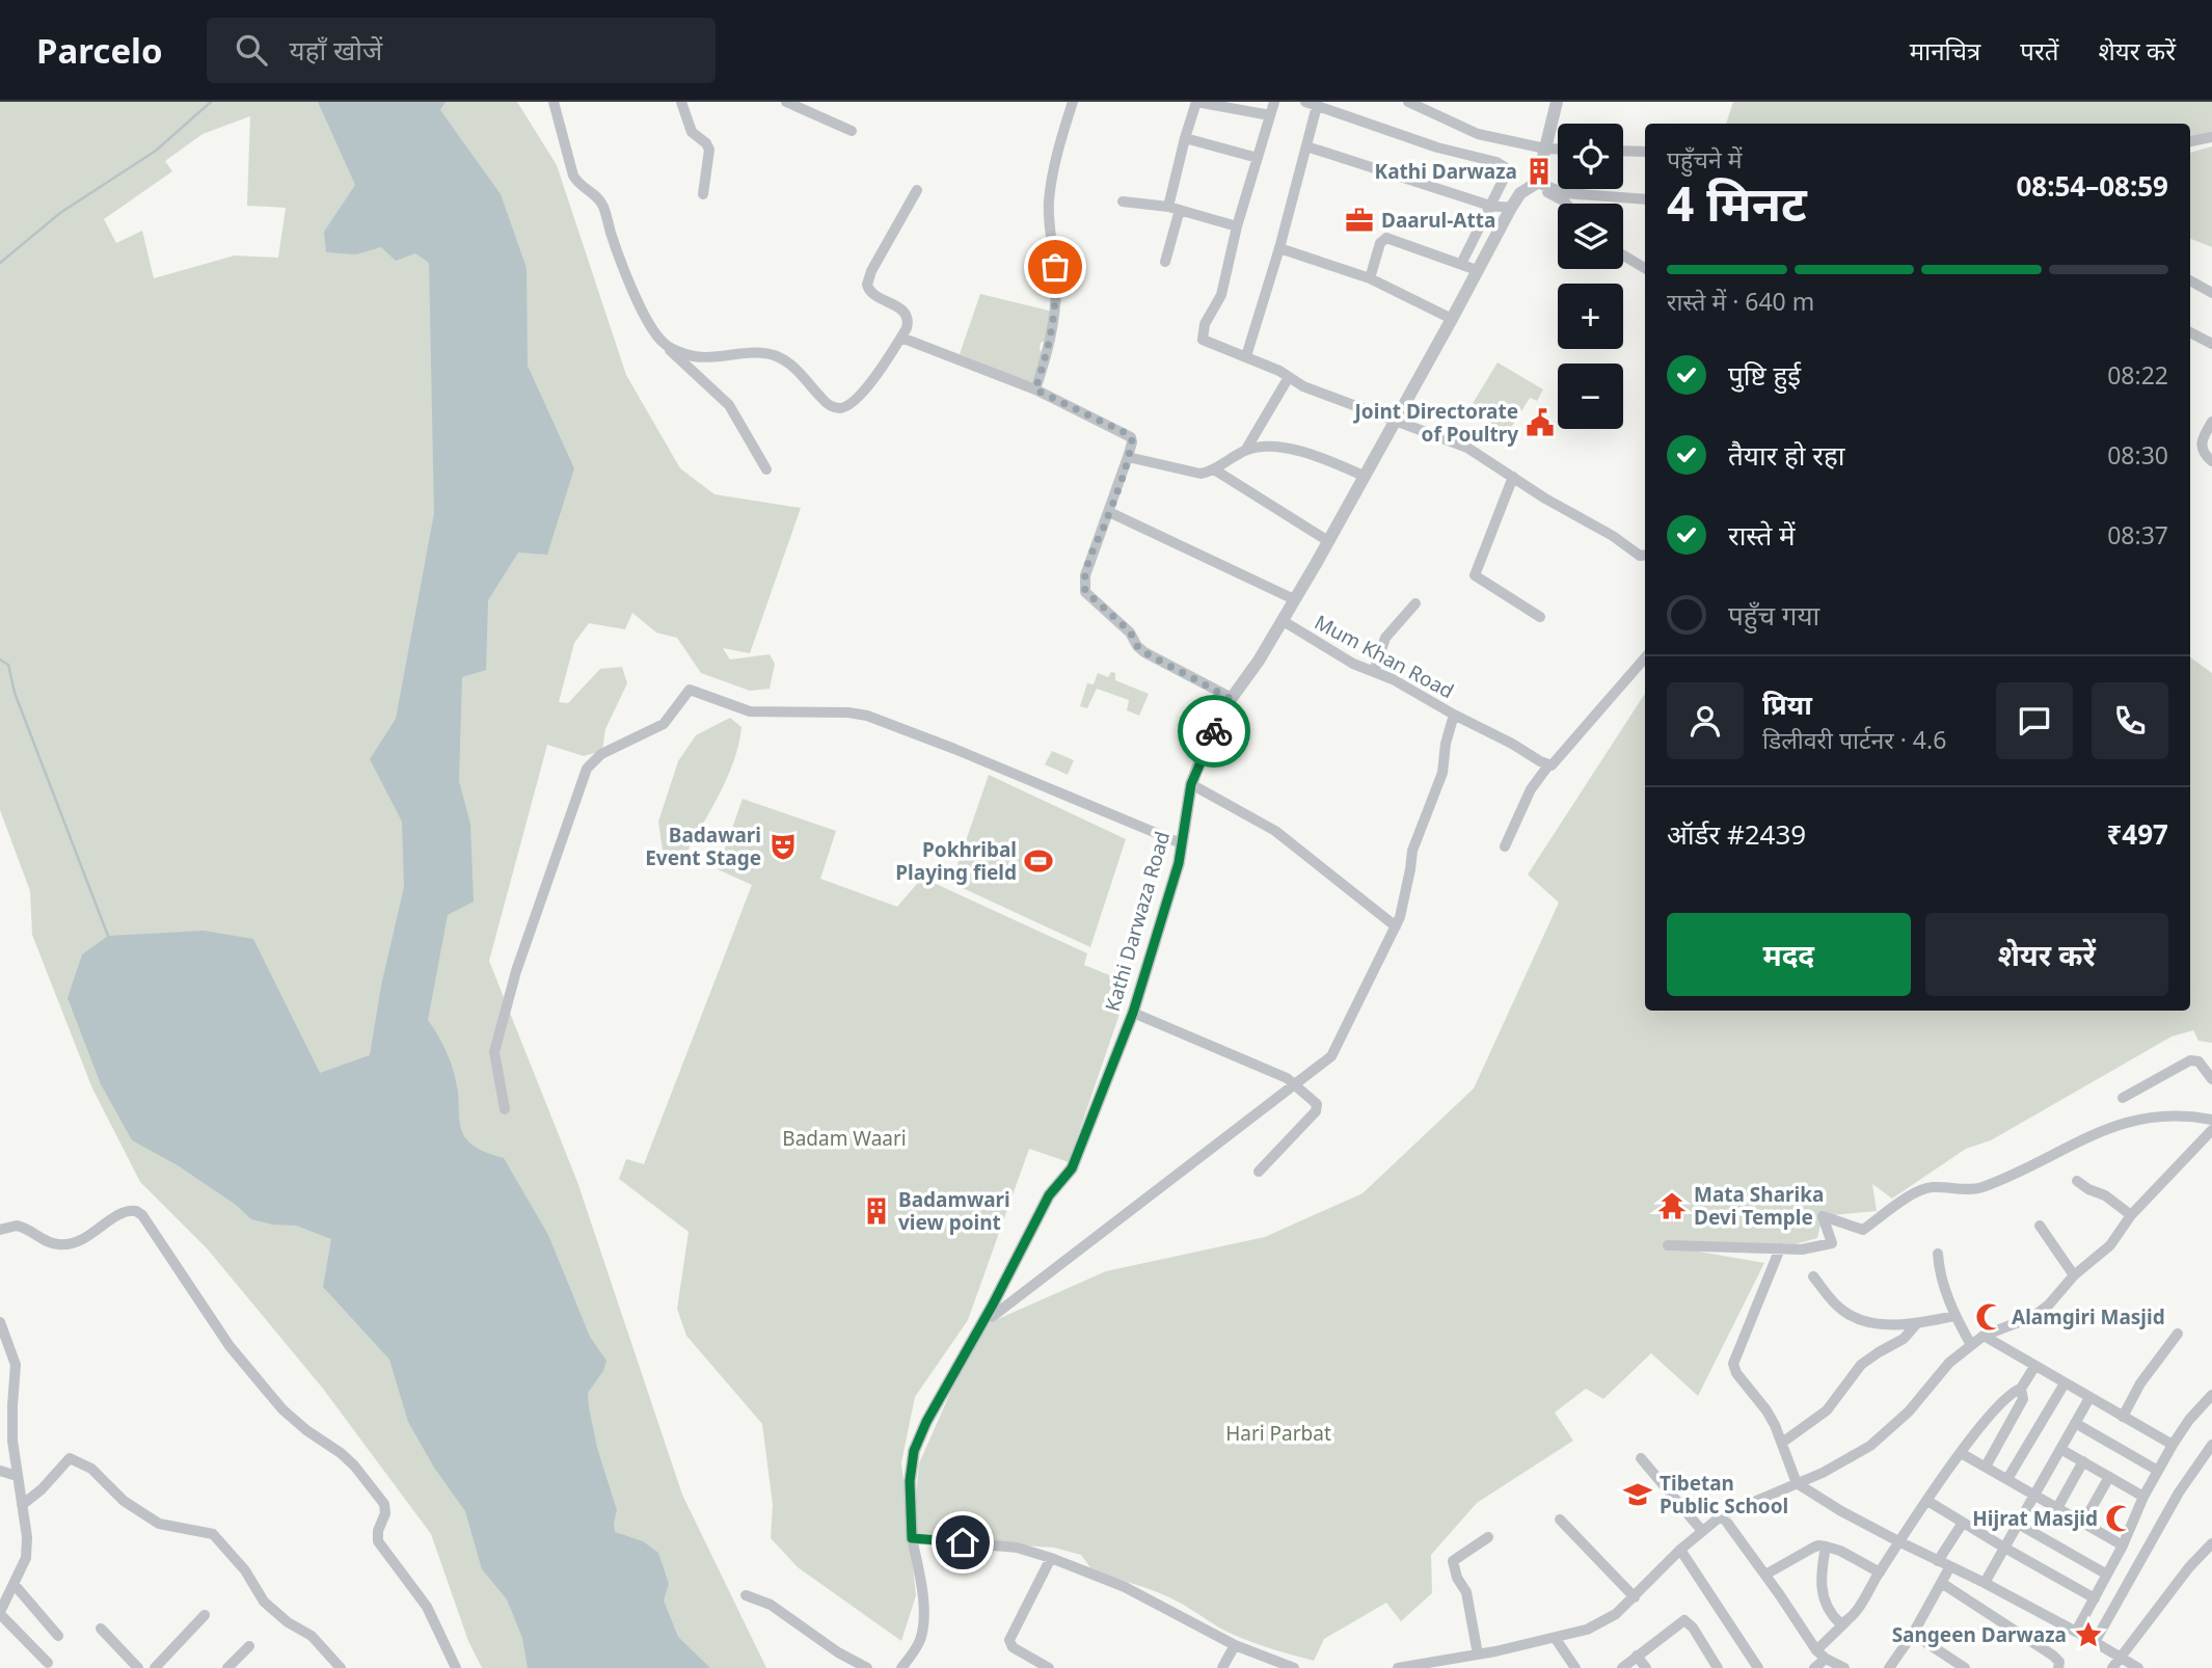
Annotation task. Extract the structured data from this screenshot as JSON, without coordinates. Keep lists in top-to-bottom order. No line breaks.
{"streets":{"street":["Mum Khan Road","Kathi Darwaza Road"]},"crossings":[["Mum Khan Road","Kathi Darwaza Road"]],"parks":["Badam Waari","Hari Parbat"],"places":{"building":["Kathi Darwaza","Badamwari view point"],"office":["Daarul-Atta"],"public building":["Joint Directorate of Poultry"],"theatre":["Badawari Event Stage"],"sports":["Pokhribal Playing field"],"temple":["Mata Sharika Devi Temple"],"mosque":["Alamgiri Masjid","Hijrat Masjid"],"school or university":["Tibetan Public School"],"place":["Sangeen Darwaza"]},"page":{"header":"Parcelo","search":"यहाँ खोजें","nav":["मानचित्र","परतें","शेयर करें"],"map_buttons":["+","−"],"heading":["4 मिनट","पहुँचने में","08:54–08:59"],"panel":["प्रिया","डिलीवरी पार्टनर · 4.6","ऑर्डर #2439","₹497"],"bar":"रास्ते में · 640 m","list":[["पुष्टि हुई","08:22"],["तैयार हो रहा","08:30"],["रास्ते में","08:37"],"पहुँच गया"],"buttons":["मदद","शेयर करें"]}}
